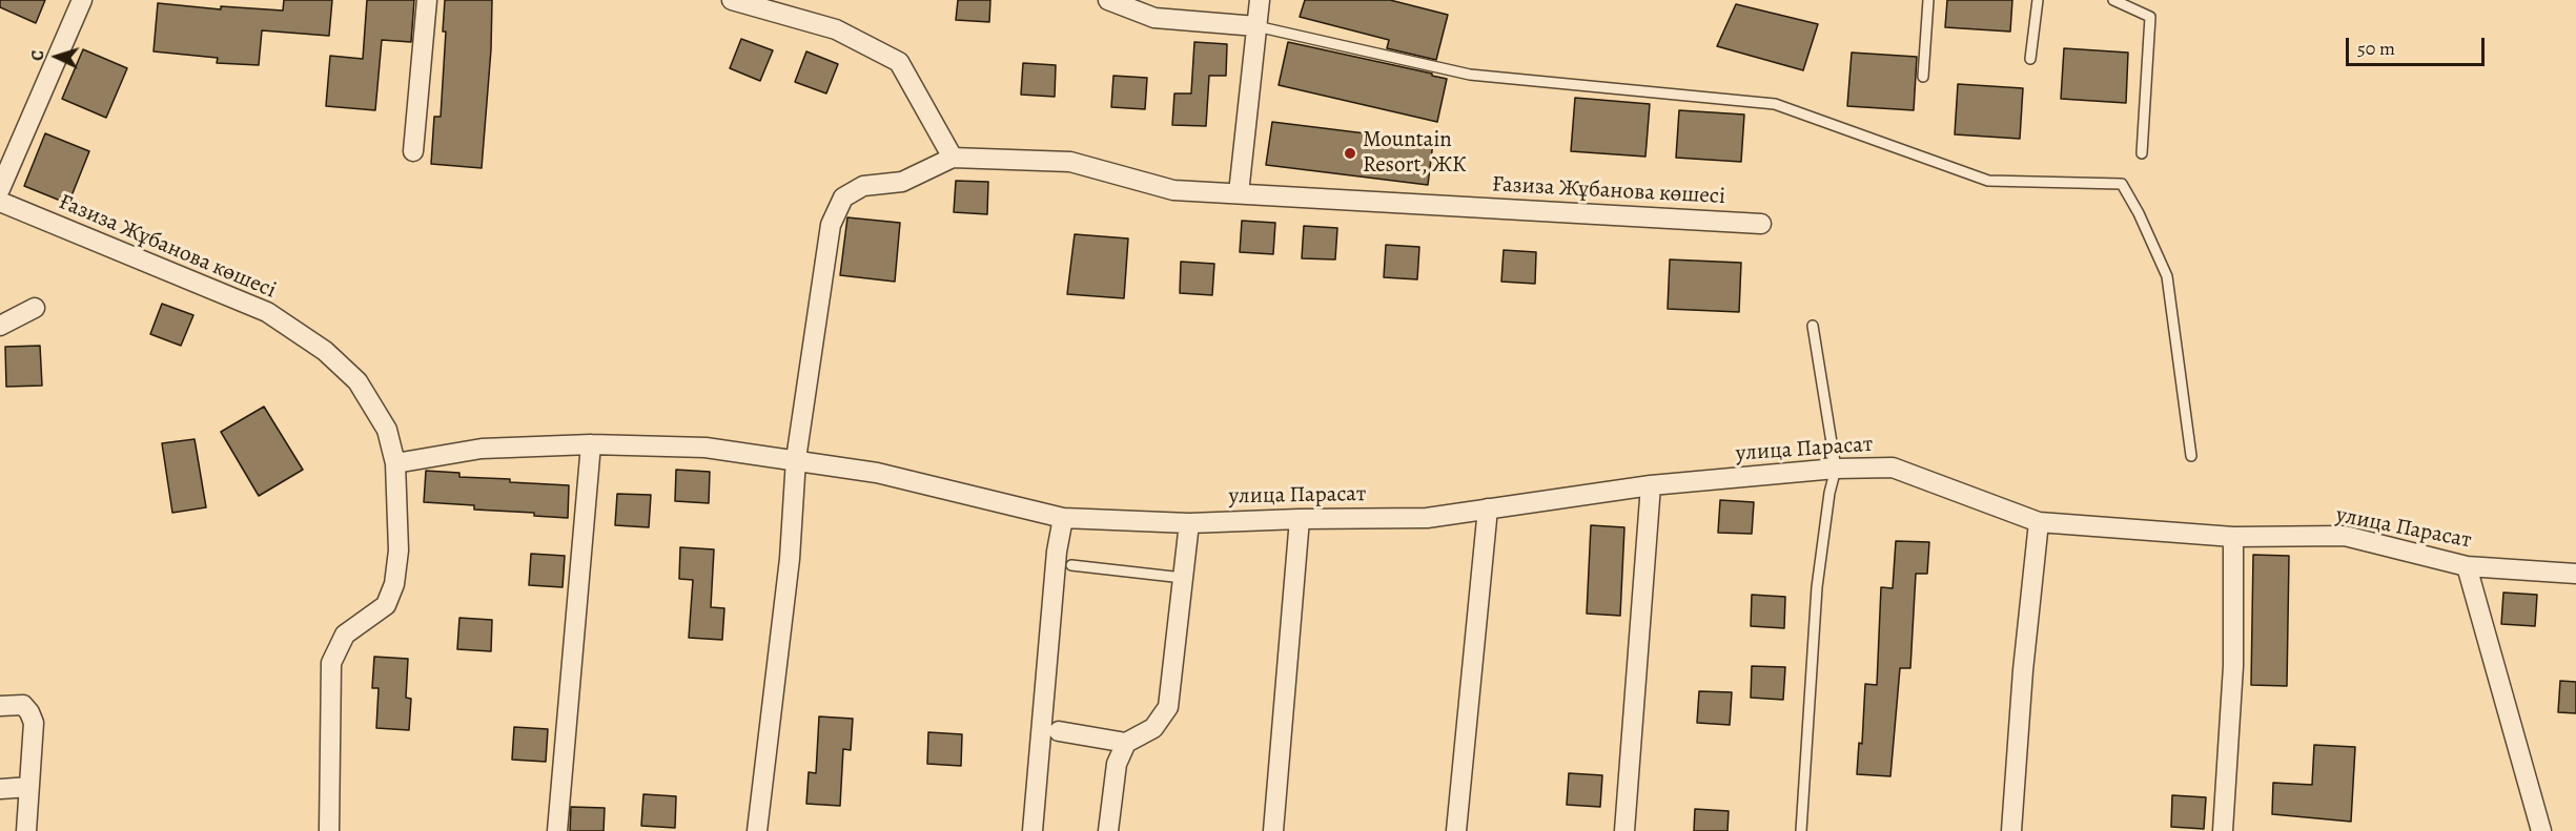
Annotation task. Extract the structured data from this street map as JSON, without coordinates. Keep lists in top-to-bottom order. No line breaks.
{"streets":{"street":["Ғазиза Жұбанова көшесі","улица Парасат"]},"crossings":[["Ғазиза Жұбанова көшесі","улица Парасат"]],"places":["Mountain Resort, ЖК"],"scale_bar":"50 m","north":"left"}
